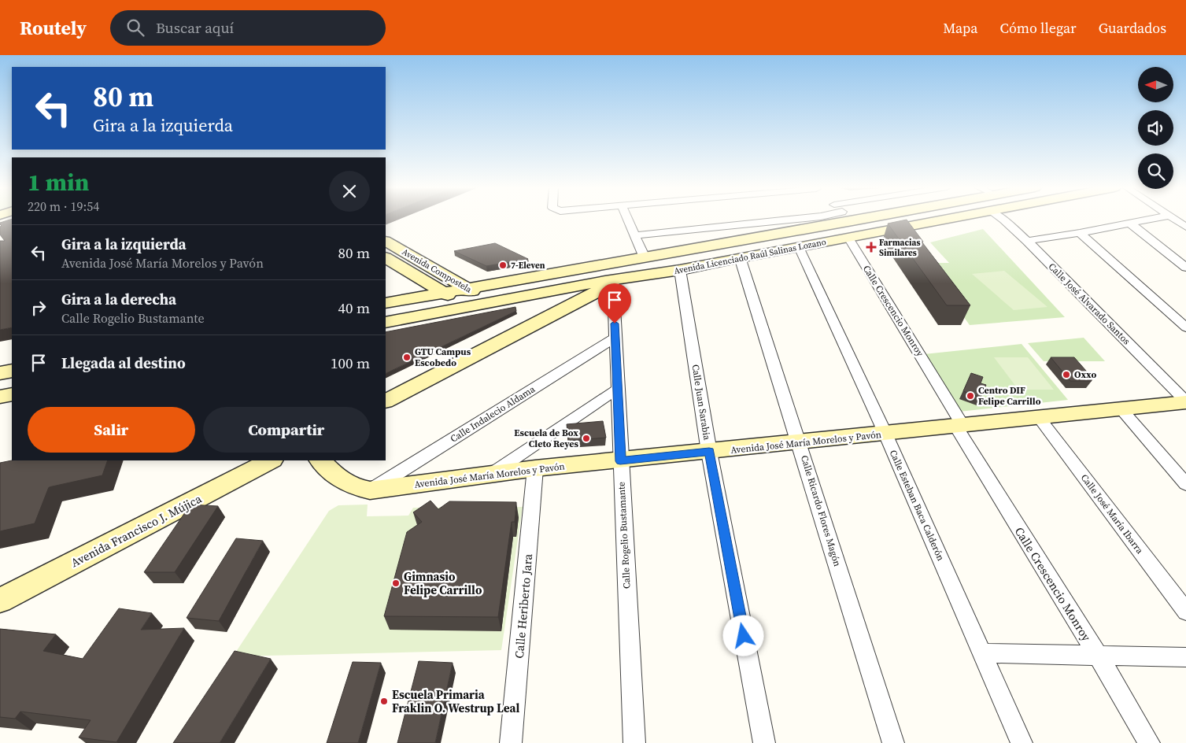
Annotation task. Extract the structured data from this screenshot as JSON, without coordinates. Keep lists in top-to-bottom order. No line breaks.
{"streets":{"main road":["Avenida Licenciado Raúl Salinas Lozano","Avenida Compostela","Avenida José María Morelos y Pavón","Avenida Francisco J. Mújica"],"street":["Calle José Alvarado Santos","Calle Crescencio Monroy","Calle Juan Sarabia","Calle Indalecio Aldama","Calle Esteban Baca Calderón","Calle Ricardo Flores Magón","Calle José María Ibarra","Calle Rogelio Bustamante","Calle Heriberto Jara"]},"crossings":[["Avenida Licenciado Raúl Salinas Lozano","Avenida Compostela"],["Avenida Licenciado Raúl Salinas Lozano","Calle Crescencio Monroy"],["Avenida Licenciado Raúl Salinas Lozano","Calle Juan Sarabia"],["Avenida Licenciado Raúl Salinas Lozano","Calle Esteban Baca Calderón"],["Avenida Licenciado Raúl Salinas Lozano","Calle Ricardo Flores Magón"],["Avenida Licenciado Raúl Salinas Lozano","Calle Rogelio Bustamante"],["Calle José Alvarado Santos","Avenida José María Morelos y Pavón"],["Calle Crescencio Monroy","Avenida José María Morelos y Pavón"],["Calle Juan Sarabia","Avenida José María Morelos y Pavón"],["Calle Indalecio Aldama","Avenida José María Morelos y Pavón"],["Calle Indalecio Aldama","Calle Rogelio Bustamante"],["Avenida José María Morelos y Pavón","Calle Esteban Baca Calderón"],["Avenida José María Morelos y Pavón","Calle Ricardo Flores Magón"],["Avenida José María Morelos y Pavón","Calle José María Ibarra"],["Avenida José María Morelos y Pavón","Calle Rogelio Bustamante"],["Avenida José María Morelos y Pavón","Calle Heriberto Jara"]],"places":{"health":["Farmacias Similares"],"other":["7-Eleven","GTU Campus Escobedo","Oxxo","Centro DIF Felipe Carrillo","Escuela de Box Cleto Reyes","Gimnasio Felipe Carrillo","Escuela Primaria Fraklin O. Westrup Leal"]},"north":"left","page":{"header":"Routely","search":"Buscar aquí","nav":["Mapa","Cómo llegar","Guardados"],"turn":["80 m","Gira a la izquierda"],"heading":["1 min","220 m · 19:54"],"list":[{"name":"Gira a la izquierda","note":"Avenida José María Morelos y Pavón","value":"80 m"},{"name":"Gira a la derecha","note":"Calle Rogelio Bustamante","value":"40 m"},{"name":"Llegada al destino","value":"100 m"}],"buttons":["Salir","Compartir"]}}
